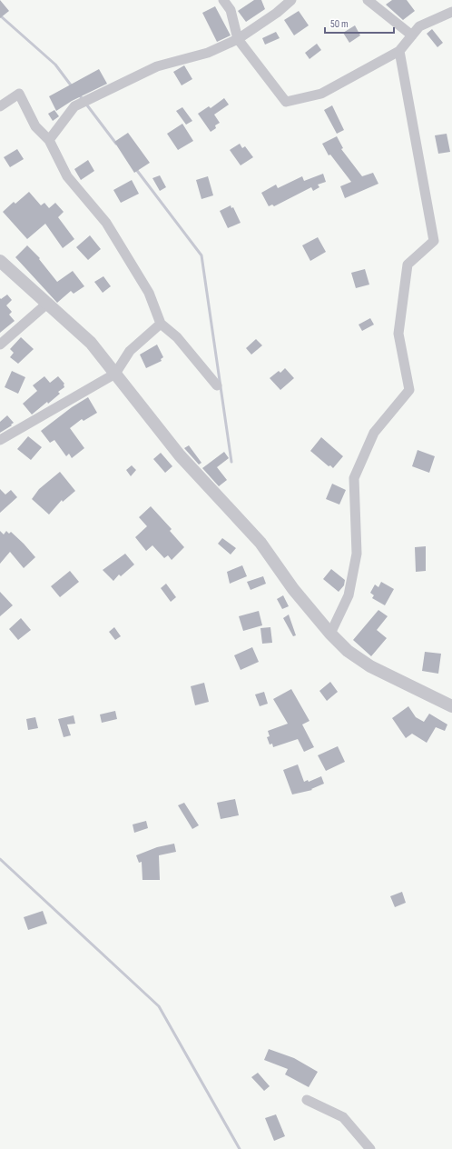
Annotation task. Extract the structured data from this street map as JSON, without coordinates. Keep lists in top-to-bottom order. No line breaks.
{"scale_bar":"50 m"}
